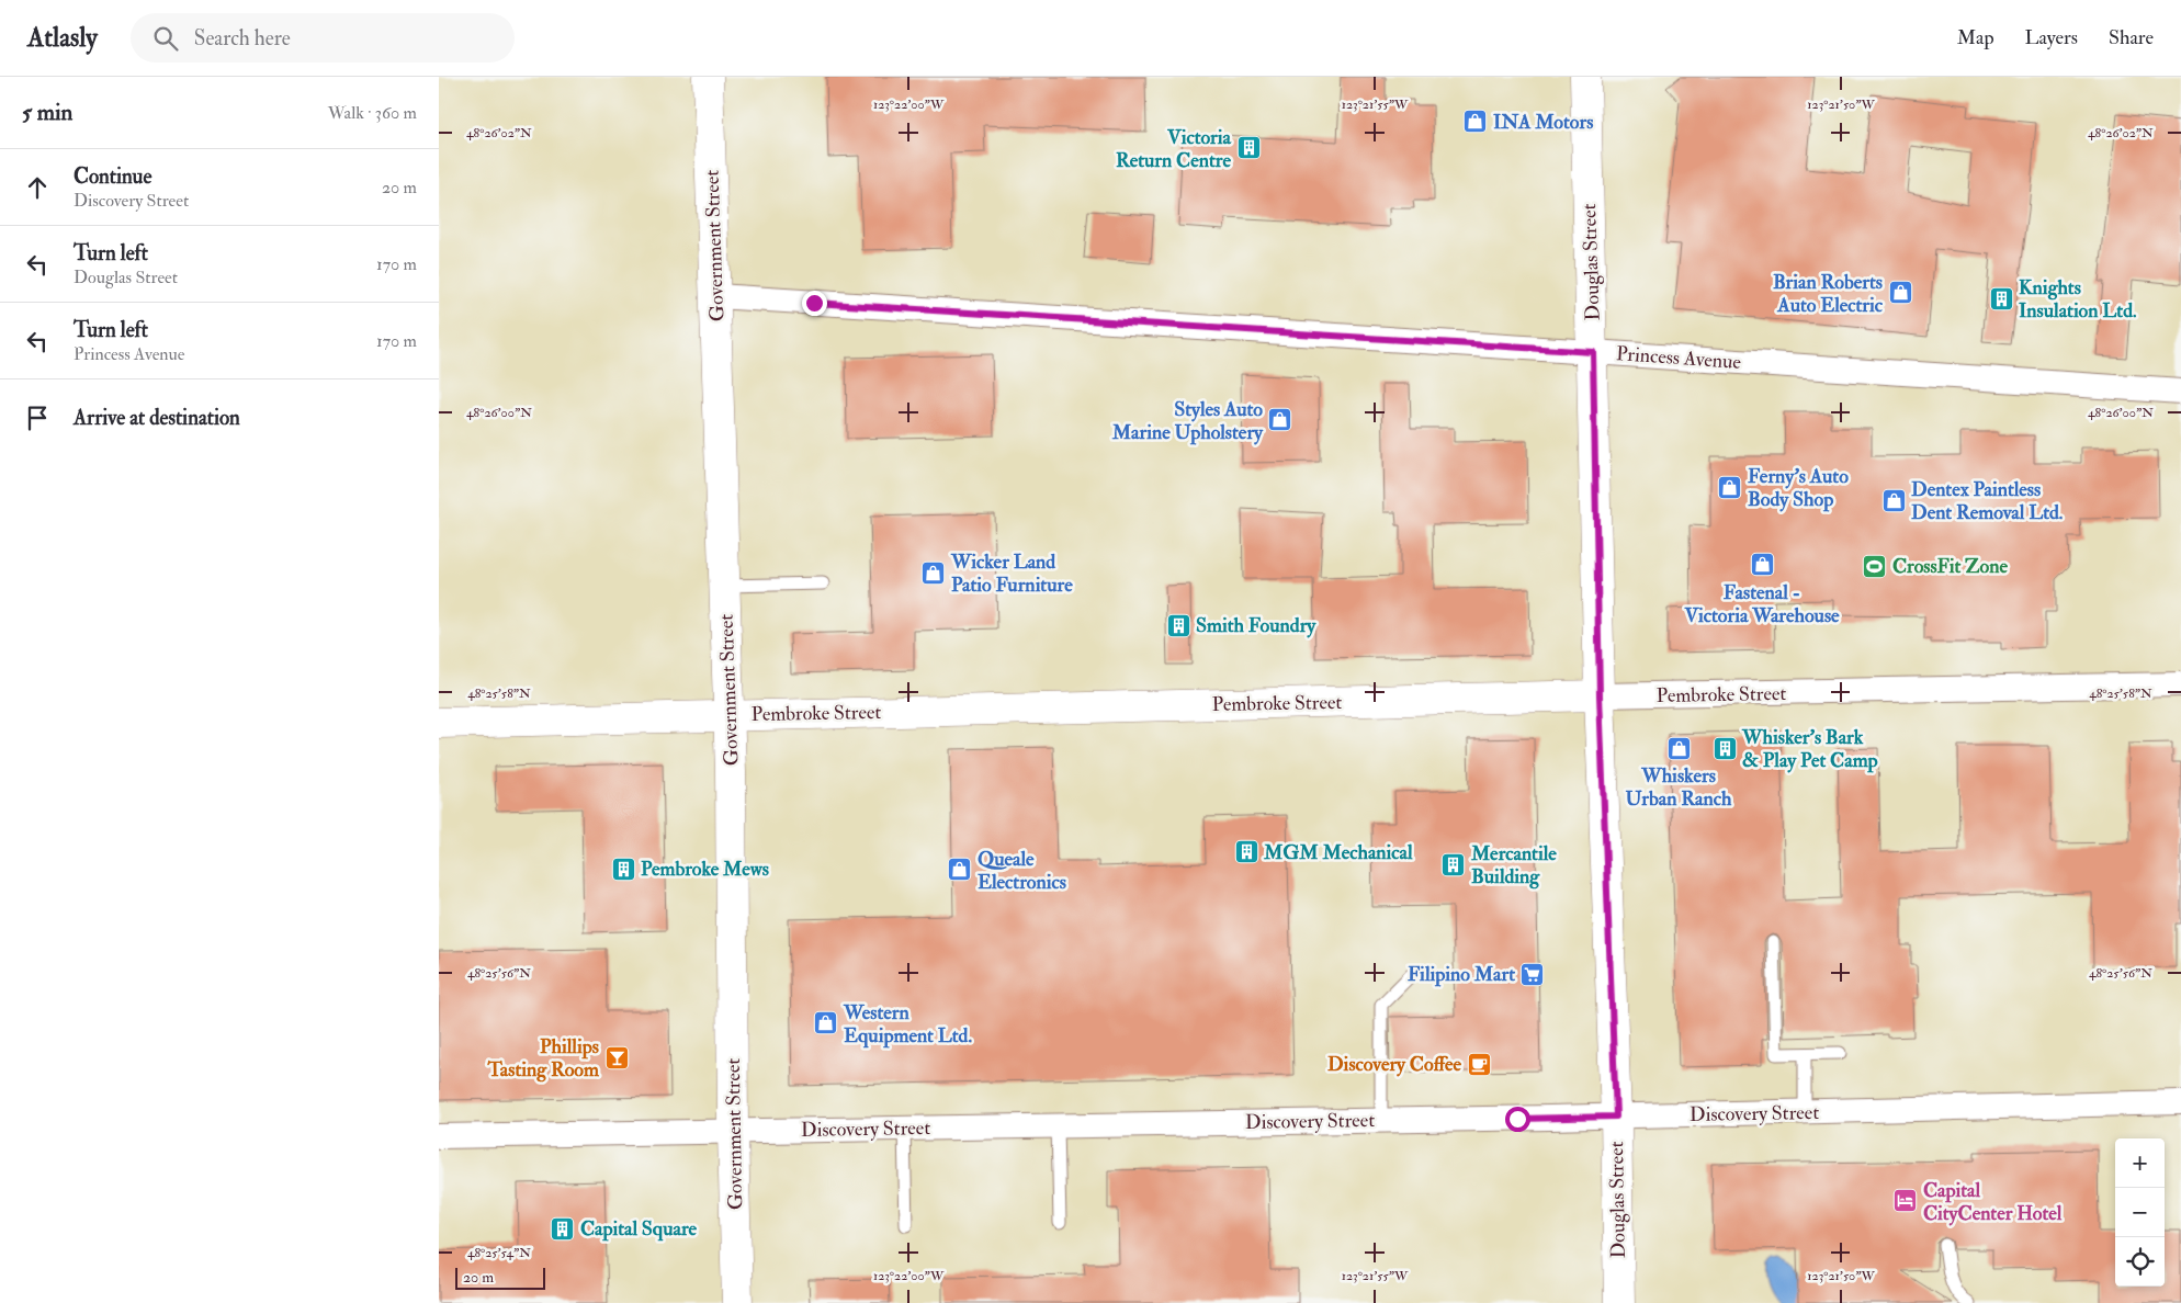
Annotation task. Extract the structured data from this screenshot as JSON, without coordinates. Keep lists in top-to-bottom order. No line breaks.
{"streets":{"main road":["Government Street","Douglas Street","Pembroke Street"],"street":["Princess Avenue","Discovery Street"]},"crossings":[["Government Street","Princess Avenue"],["Government Street","Pembroke Street"],["Government Street","Discovery Street"],["Douglas Street","Princess Avenue"],["Douglas Street","Pembroke Street"],["Douglas Street","Discovery Street"]],"places":{"shop":["INA Motors","Brian Roberts Auto Electric","Styles Auto Marine Upholstery","Ferny's Auto Body Shop","Dentex Paintless Dent Removal Ltd.","Fastenal - Victoria Warehouse","Wicker Land Patio Furniture","Whiskers Urban Ranch","Queale Electronics","Western Equipment Ltd."],"building":["Victoria Return Centre","Knights Insulation Ltd.","Smith Foundry","Whisker's Bark & Play Pet Camp","MGM Mechanical","Mercantile Building","Pembroke Mews","Capital Square"],"sports":["CrossFit Zone"],"supermarket":["Filipino Mart"],"bar":["Phillips Tasting Room"],"cafe":["Discovery Coffee"],"hotel":["Capital CityCenter Hotel"]},"scale_bar":"20 m","page":{"header":"Atlasly","search":"Search here","nav":["Map","Layers","Share"],"heading":["5 min","Walk · 360 m"],"list":[["Continue","Discovery Street","20 m"],["Turn left","Douglas Street","170 m"],["Turn left","Princess Avenue","170 m"],"Arrive at destination"],"map_buttons":["+","−"],"scale":"20 m"},"coordinates":["123°22'00\"W","123°21'55\"W","123°21'50\"W","48°26'02\"N","48°26'00\"N","48°25'58\"N","48°25'56\"N","48°25'54\"N"]}
